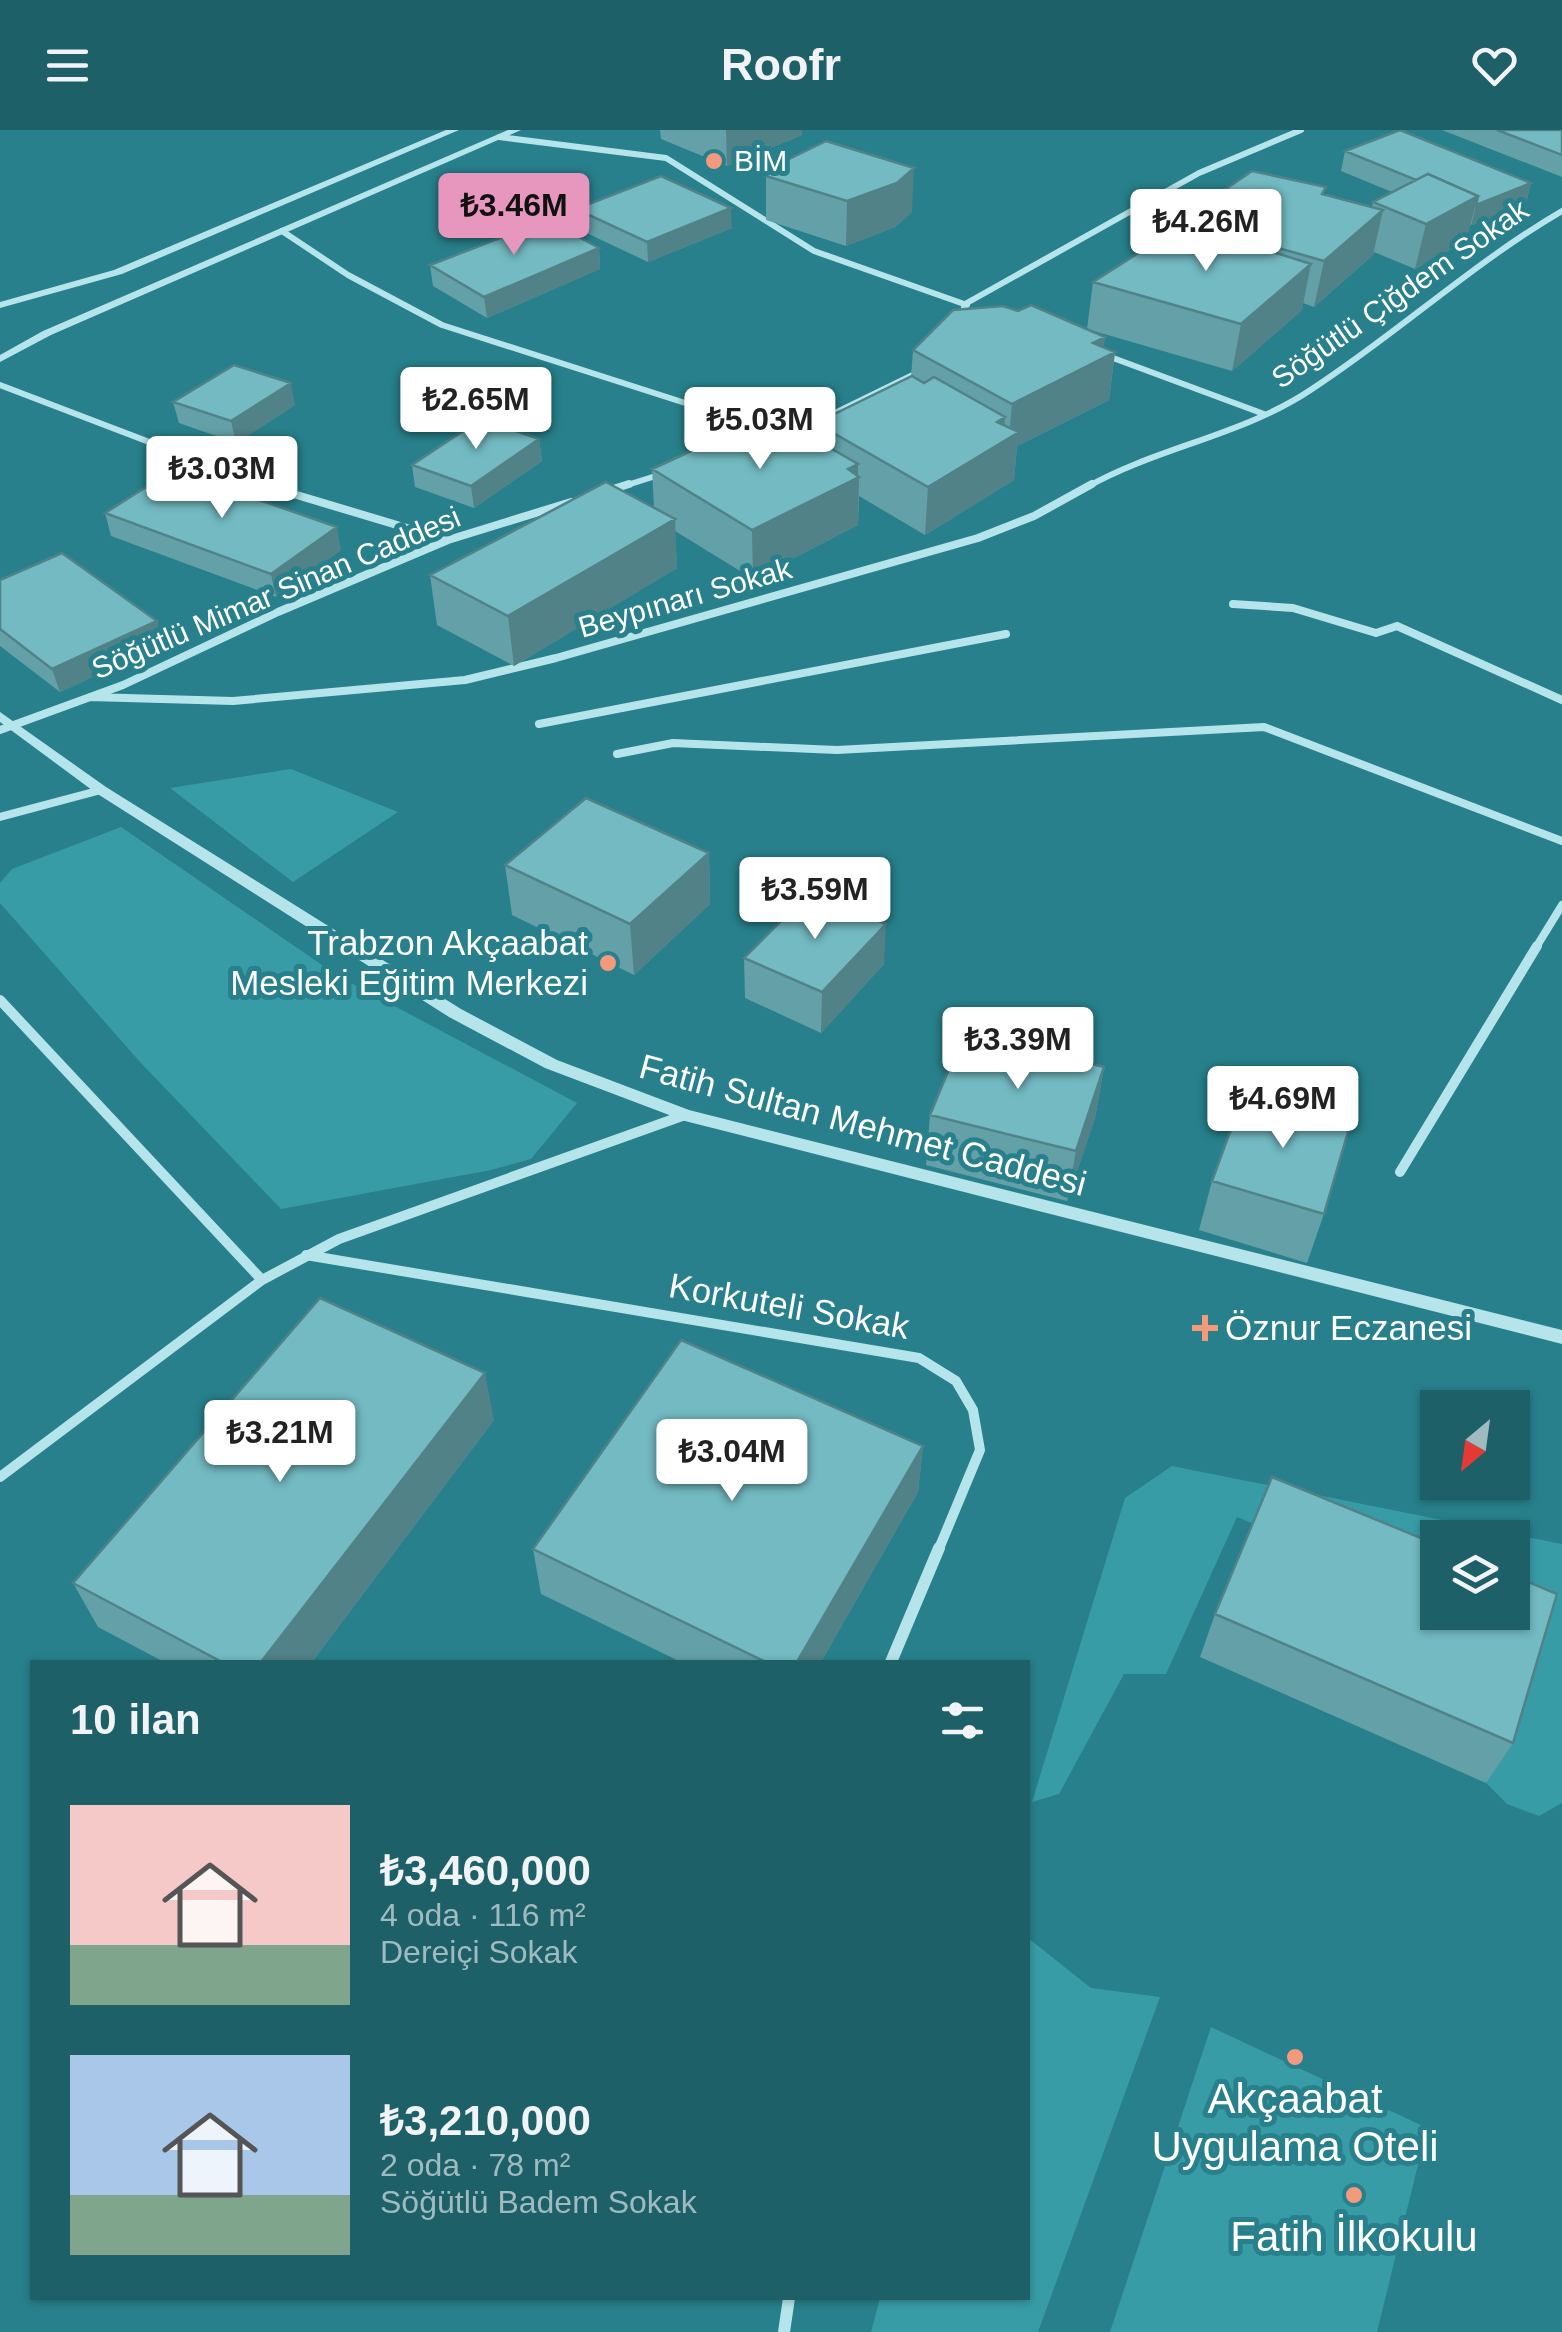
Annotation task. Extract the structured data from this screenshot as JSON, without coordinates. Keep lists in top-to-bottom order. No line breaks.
{"streets":{"street":["Söğütlü Çiğdem Sokak","Söğütlü Mimar Sinan Caddesi","Beypınarı Sokak","Fatih Sultan Mehmet Caddesi","Korkuteli Sokak"]},"crossings":[["Söğütlü Çiğdem Sokak","Beypınarı Sokak"],["Söğütlü Mimar Sinan Caddesi","Beypınarı Sokak"],["Söğütlü Mimar Sinan Caddesi","Fatih Sultan Mehmet Caddesi"]],"places":{"other":["BİM","Trabzon Akçaabat Mesleki Eğitim Merkezi","Akçaabat Uygulama Oteli","Fatih İlkokulu"],"health":["Öznur Eczanesi"]},"north":"bottom left","page":{"header":"Roofr","price":["₺3.46M","₺4.26M","₺2.65M","₺5.03M","₺3.03M","₺3.59M","₺3.39M","₺4.69M","₺3.21M","₺3.04M"],"heading":"10 ilan","list":[{"name":"₺3,460,000","note":"4 oda · 116 m² · Dereiçi Sokak"},{"name":"₺3,210,000","note":"2 oda · 78 m² · Söğütlü Badem Sokak"}]}}
